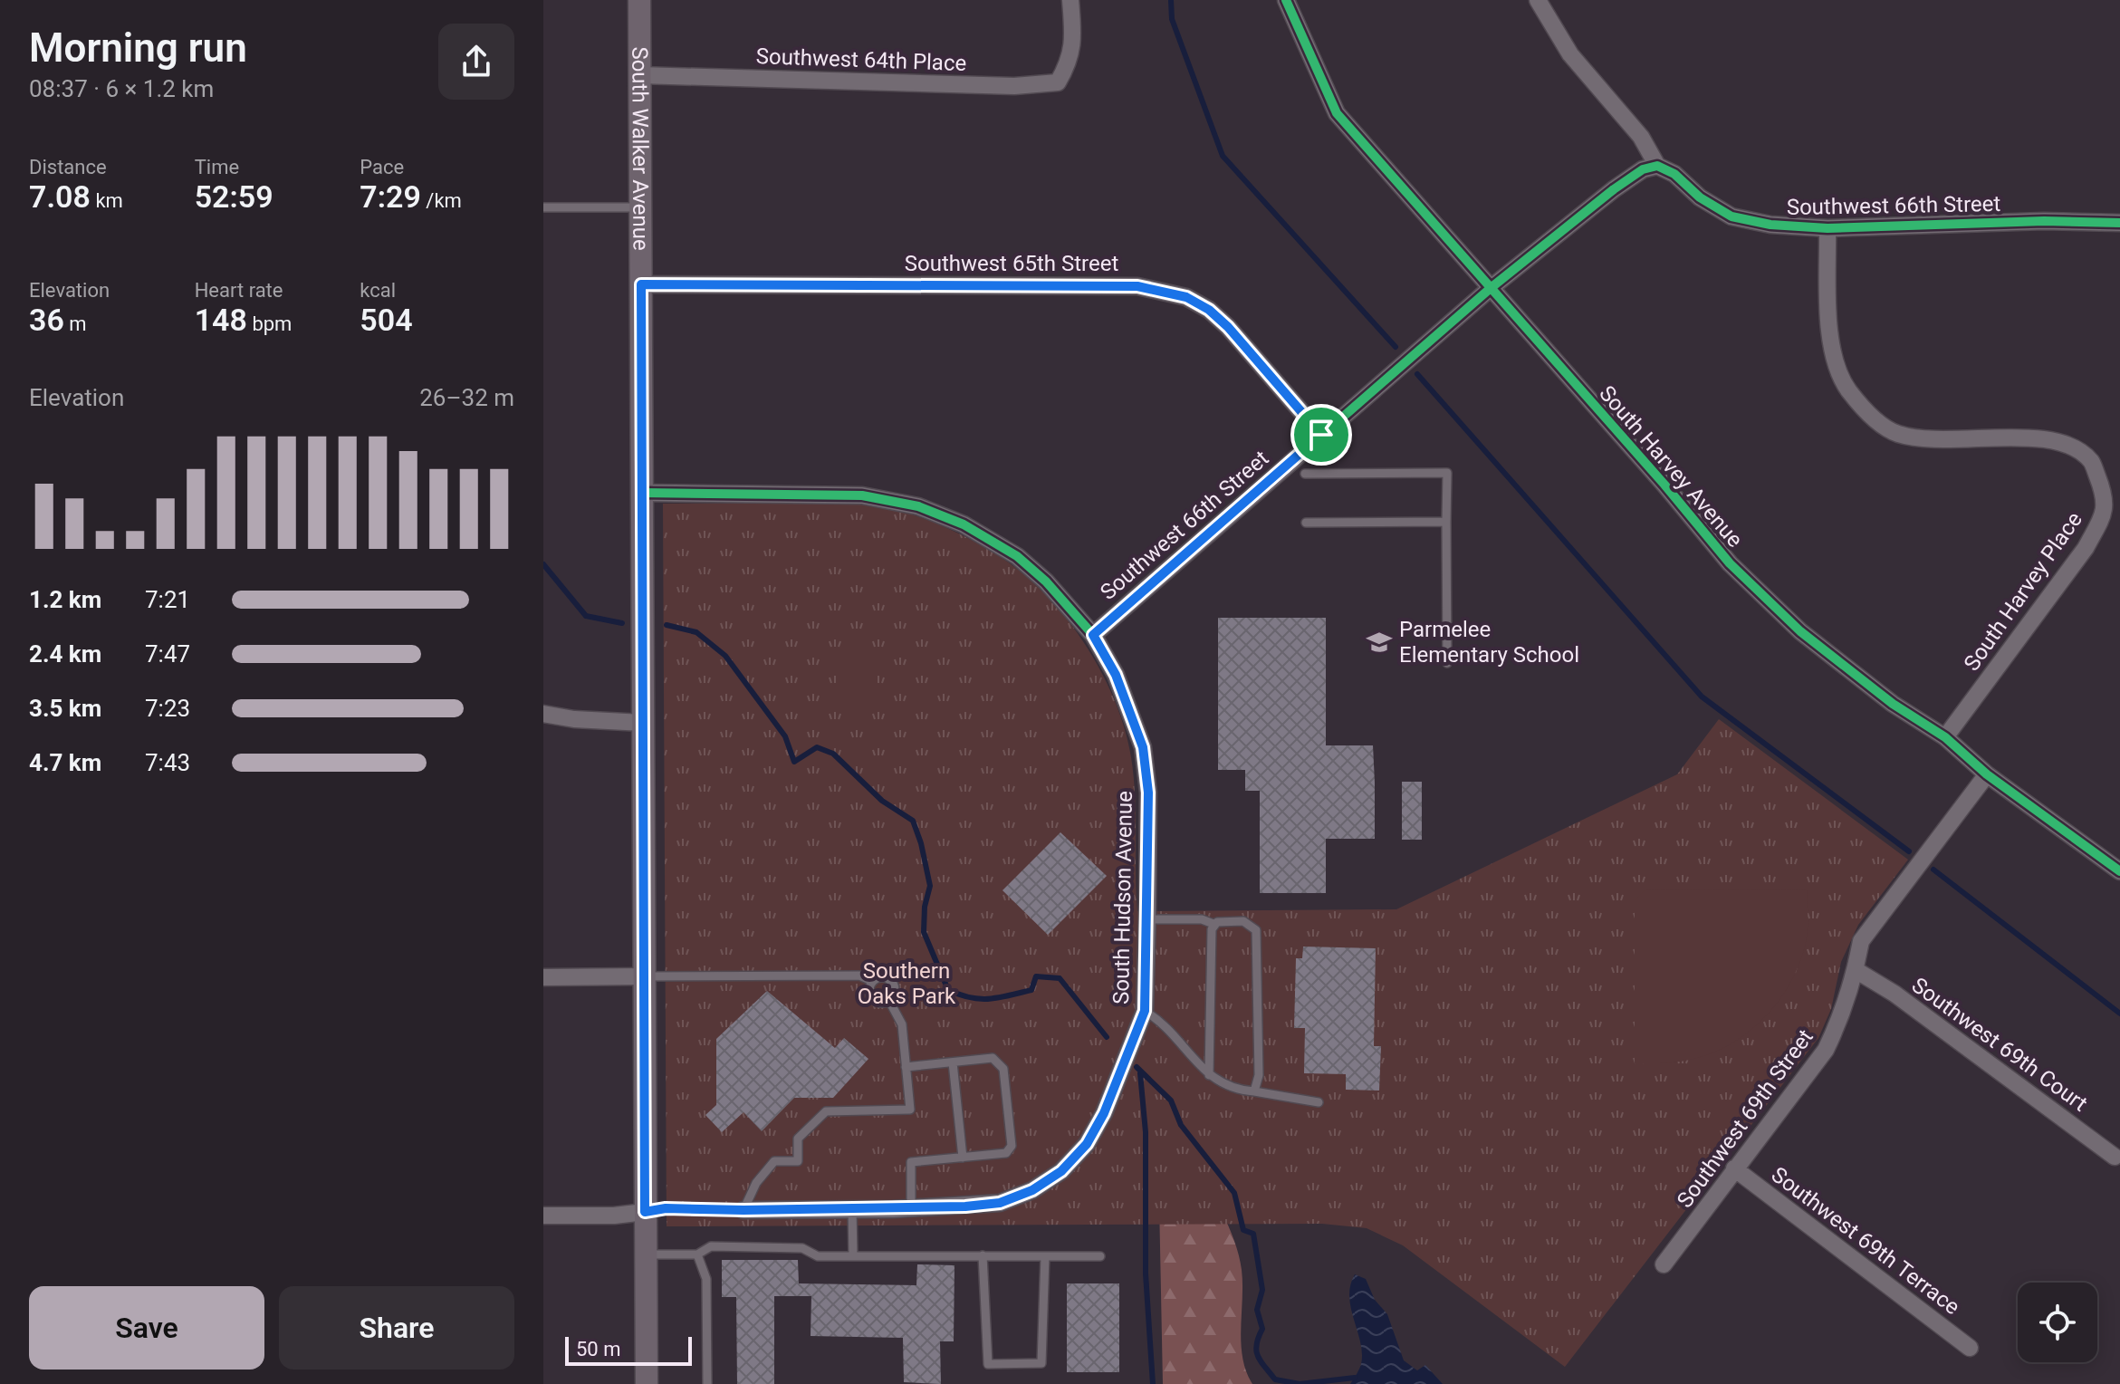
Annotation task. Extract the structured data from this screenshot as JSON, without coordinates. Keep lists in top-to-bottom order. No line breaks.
{"streets":{"main road":["South Walker Avenue"],"street":["Southwest 64th Place","Southwest 66th Street","Southwest 65th Street","South Harvey Avenue","South Harvey Place","South Hudson Avenue","Southwest 69th Court","Southwest 69th Street","Southwest 69th Terrace"]},"crossings":[["Southwest 64th Place","South Walker Avenue"],["South Walker Avenue","Southwest 65th Street"],["Southwest 66th Street","Southwest 65th Street"],["Southwest 66th Street","South Harvey Avenue"],["Southwest 66th Street","South Harvey Place"],["Southwest 66th Street","South Hudson Avenue"],["South Harvey Avenue","South Harvey Place"],["South Harvey Avenue","Southwest 69th Street"],["Southwest 69th Court","Southwest 69th Street"],["Southwest 69th Street","Southwest 69th Terrace"]],"parks":["Southern Oaks Park"],"places":{"school or university":["Parmelee Elementary School"]},"scale_bar":"50 m","page":{"heading":["Morning run","08:37 · 6 × 1.2 km"],"stats":[["Distance","7.08 km"],["Time","52:59"],["Pace","7:29 /km"],["Elevation","36 m"],["Heart rate","148 bpm"],["kcal","504"]],"chart":["Elevation","26–32 m"],"list":[{"name":"1.2 km","note":"7:21"},{"name":"2.4 km","note":"7:47"},{"name":"3.5 km","note":"7:23"},{"name":"4.7 km","note":"7:43"}],"buttons":["Save","Share"],"scale":"50 m"}}
